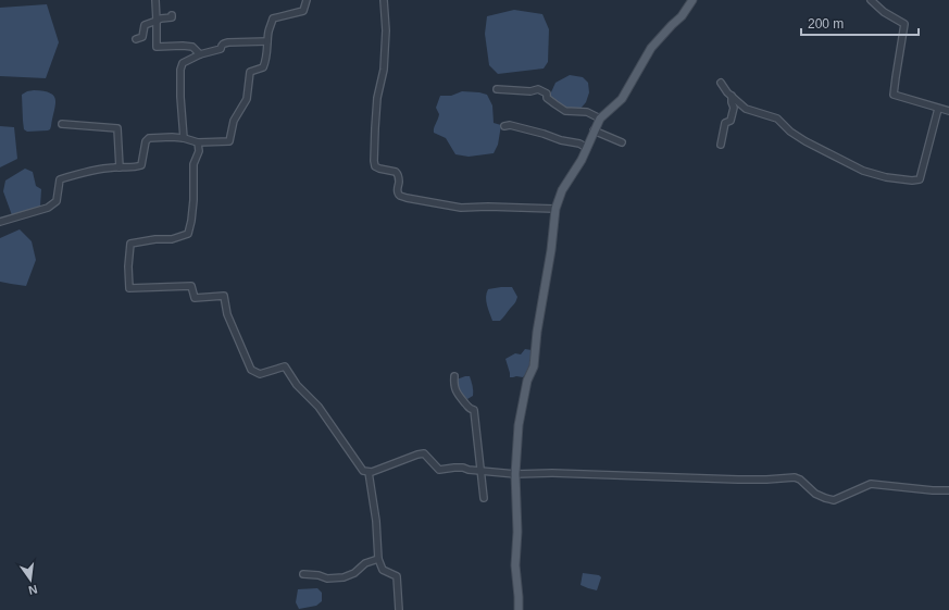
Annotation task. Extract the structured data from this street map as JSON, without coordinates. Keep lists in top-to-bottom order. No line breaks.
{"scale_bar":"200 m","north":"bottom"}
